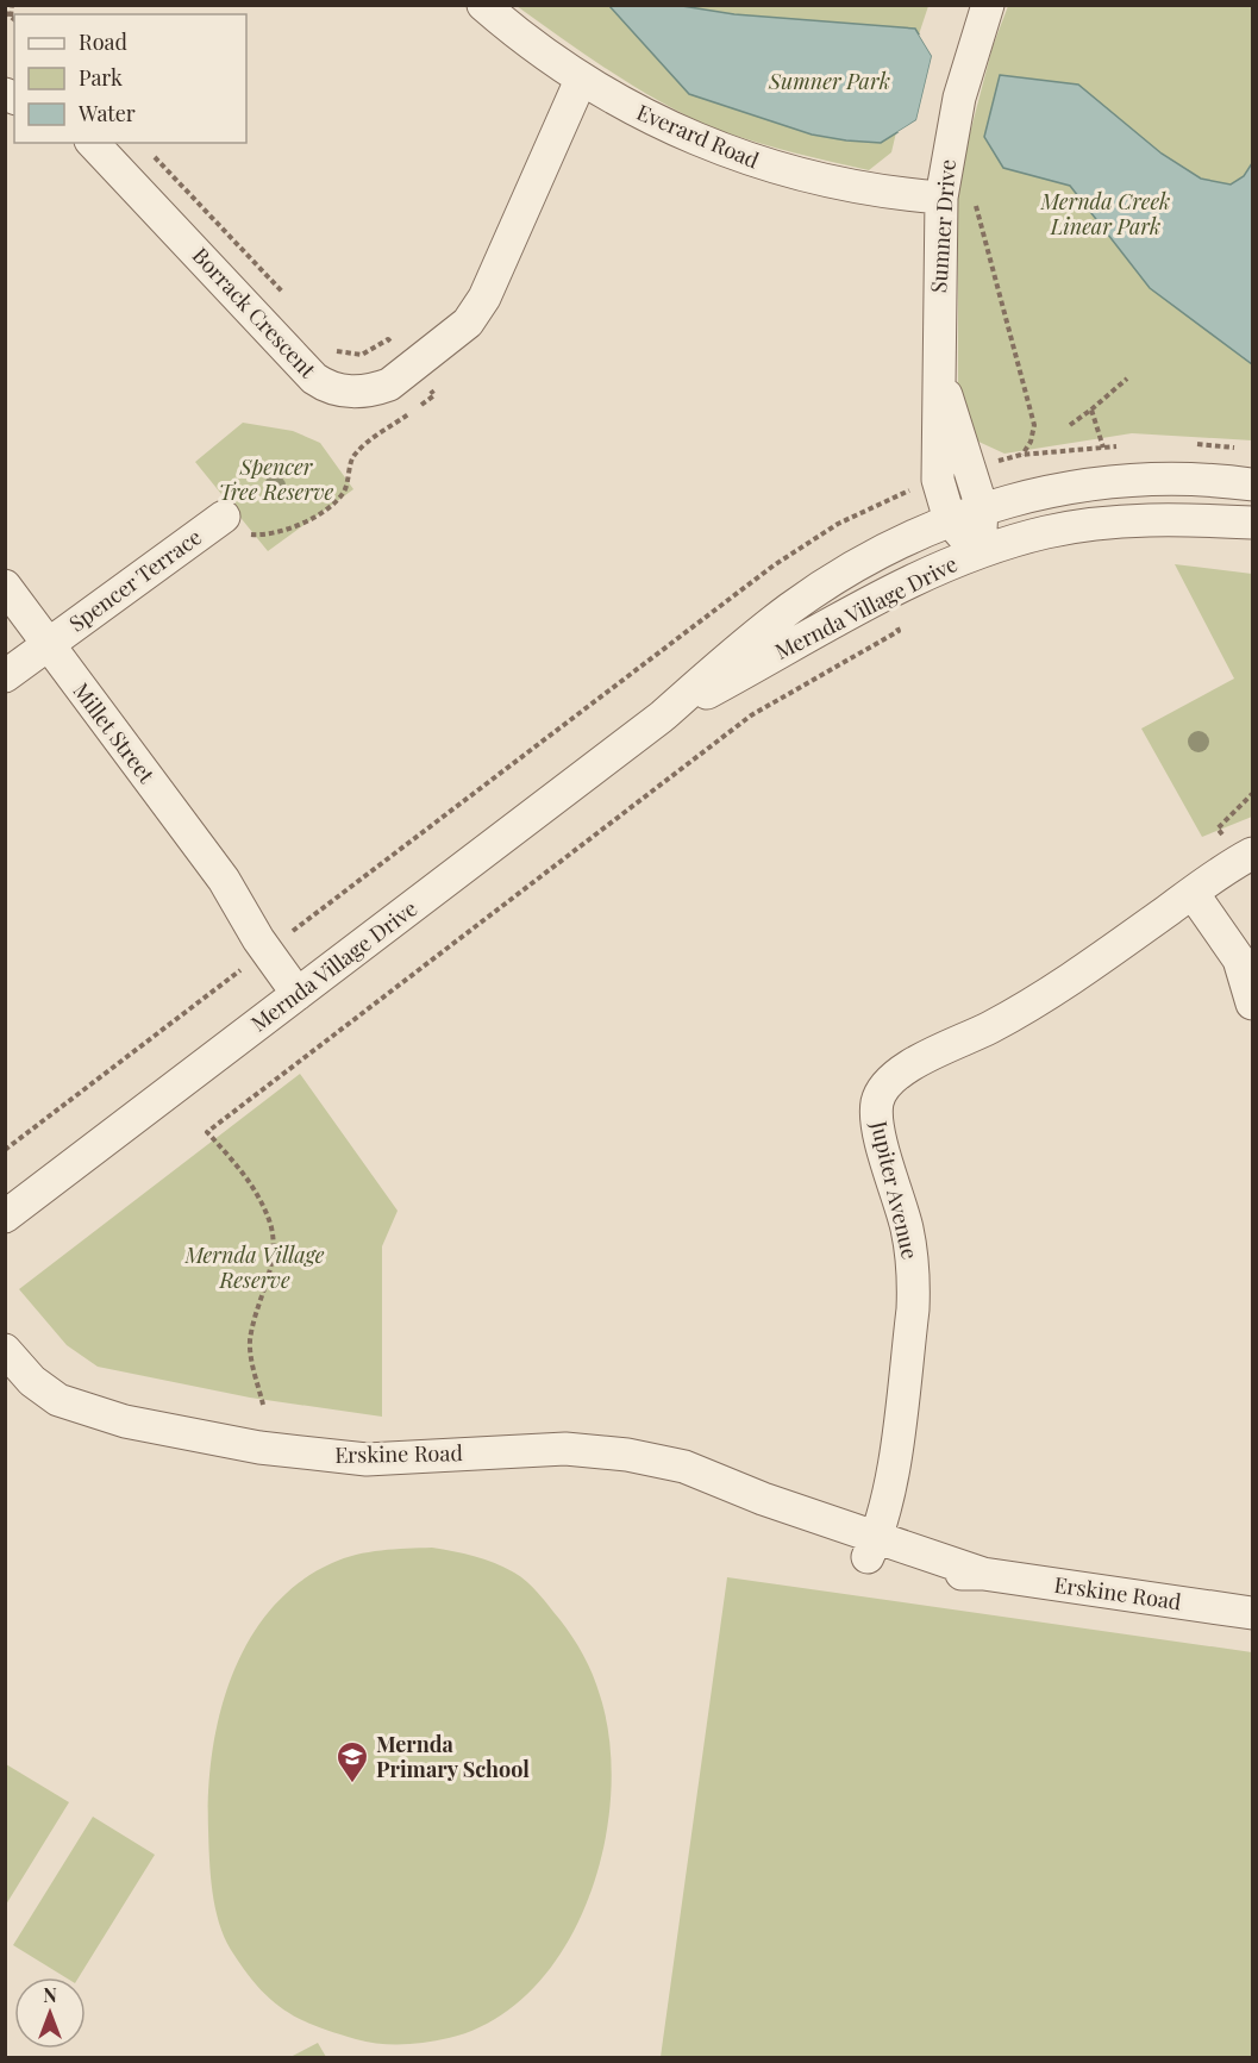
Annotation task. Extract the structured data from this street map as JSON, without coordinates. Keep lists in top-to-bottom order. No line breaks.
{"streets":{"street":["Everard Road","Sumner Drive","Borrack Crescent","Spencer Terrace","Mernda Village Drive","Millet Street","Jupiter Avenue","Erskine Road"]},"crossings":[["Everard Road","Sumner Drive"],["Everard Road","Borrack Crescent"],["Sumner Drive","Mernda Village Drive"],["Spencer Terrace","Millet Street"],["Mernda Village Drive","Millet Street"],["Jupiter Avenue","Erskine Road"]],"parks":["Sumner Park","Mernda Creek Linear Park","Spencer Tree Reserve","Mernda Village Reserve"],"places":{"school or university":["Mernda Primary School"]},"legend":["Road","Park","Water"],"north":"top"}
